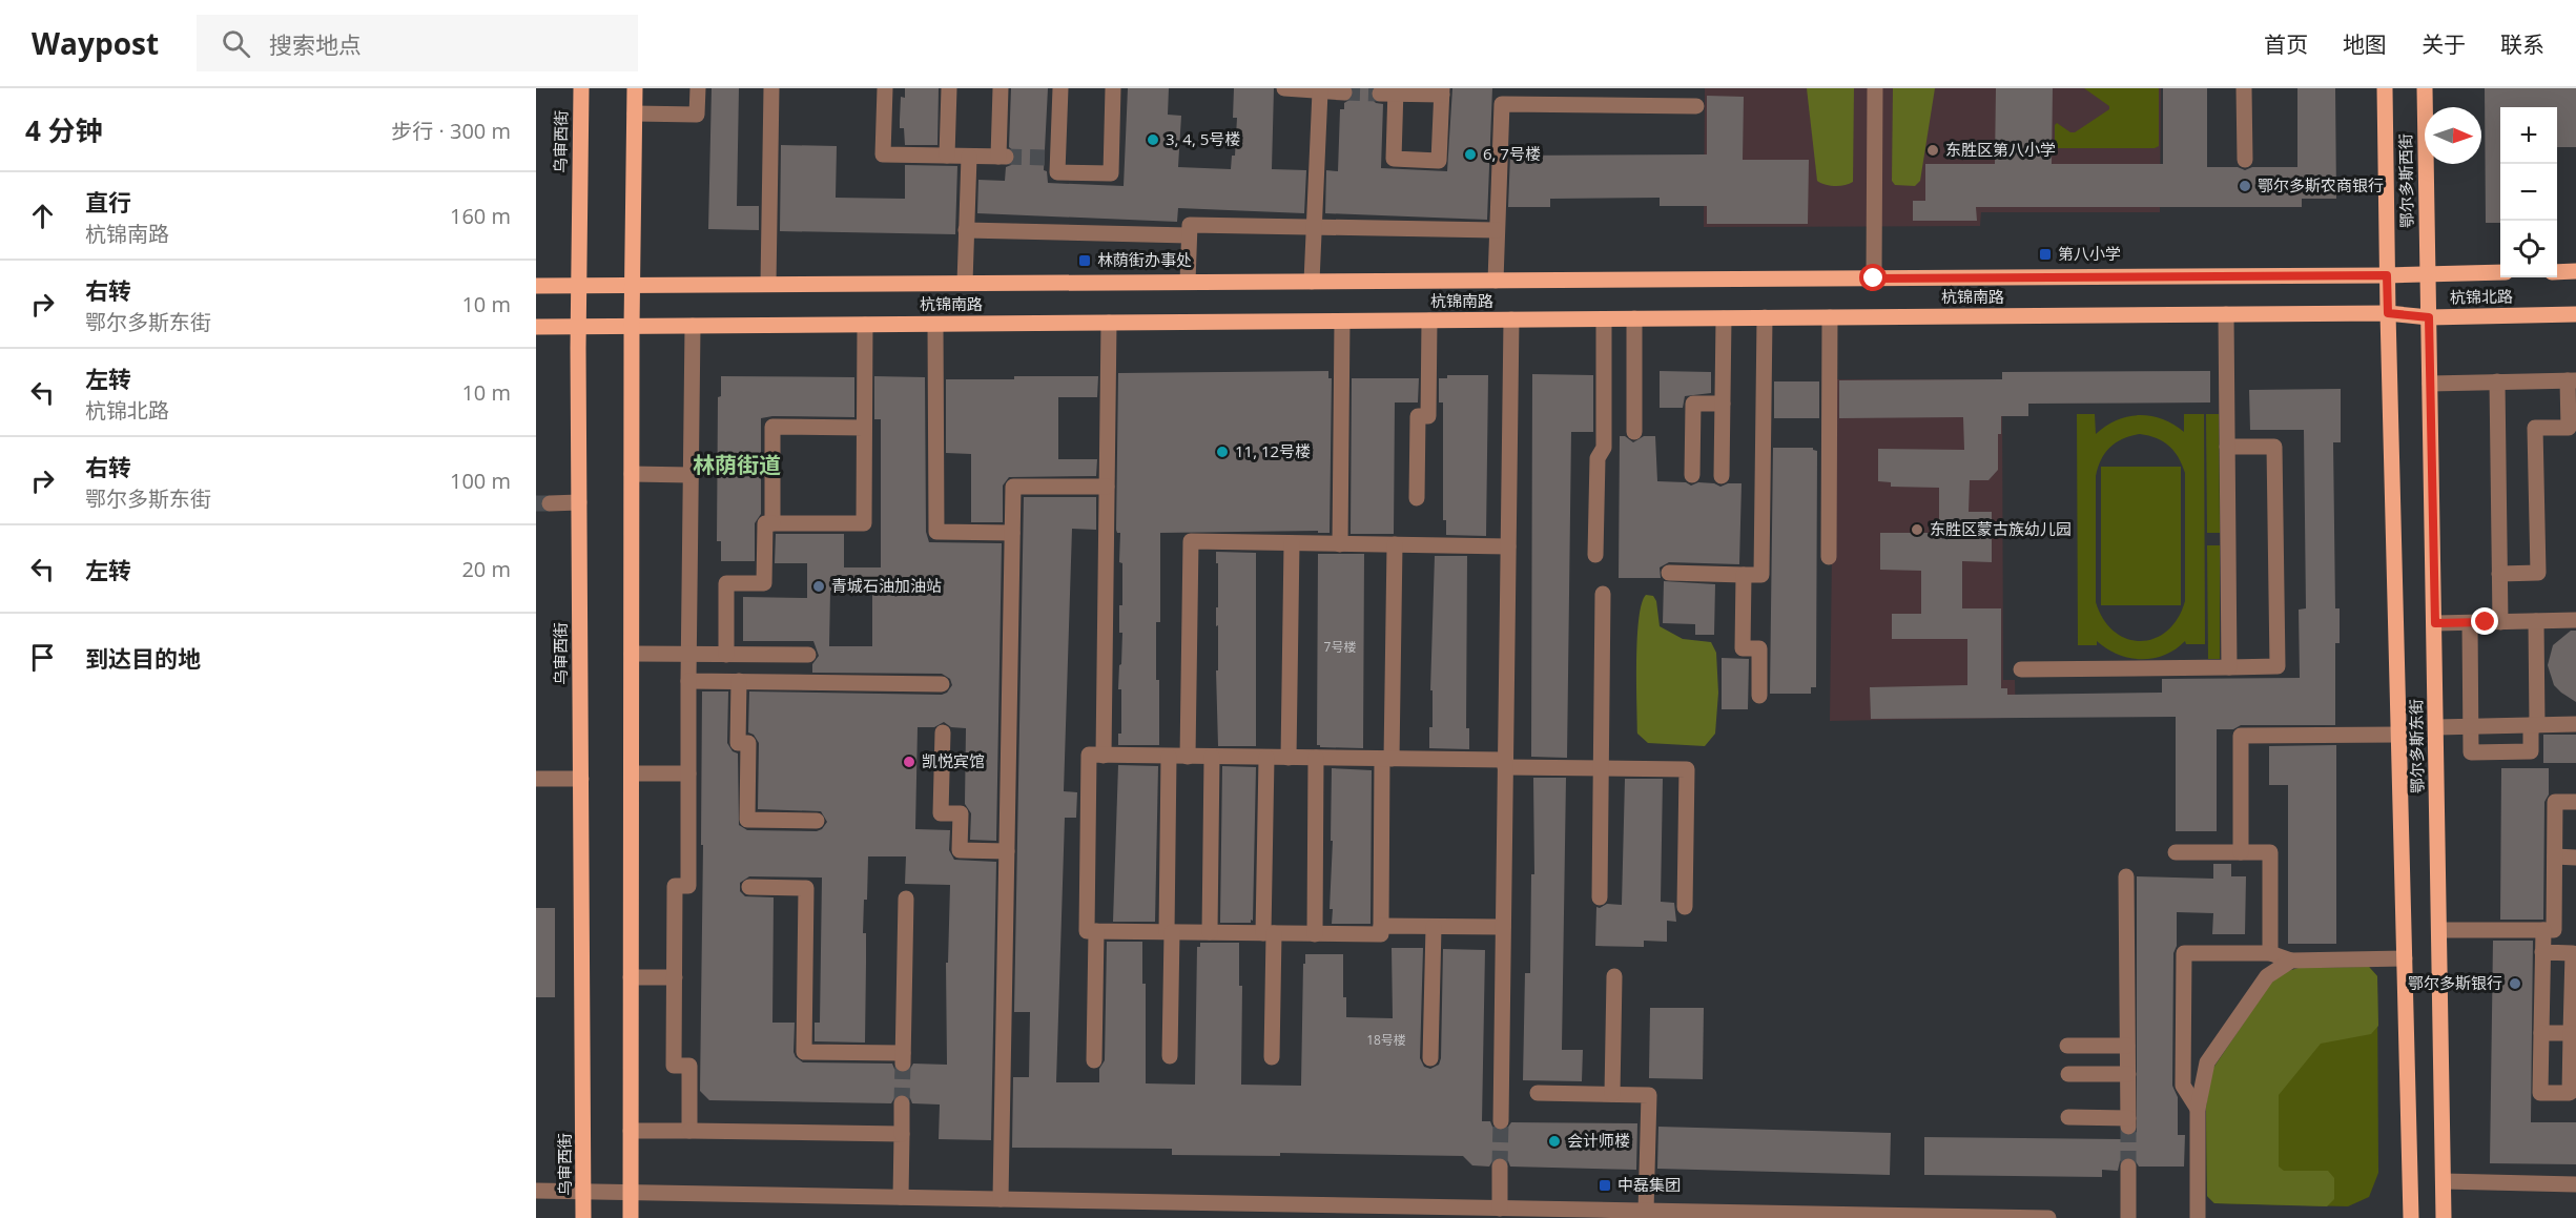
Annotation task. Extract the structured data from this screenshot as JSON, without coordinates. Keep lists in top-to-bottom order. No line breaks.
{"streets":{"main road":["乌审西街","鄂尔多斯西街","杭锦南路","杭锦北路","鄂尔多斯东街"]},"crossings":[["乌审西街","杭锦南路"],["鄂尔多斯西街","杭锦南路"],["鄂尔多斯西街","杭锦北路"],["鄂尔多斯西街","鄂尔多斯东街"],["杭锦南路","杭锦北路"],["杭锦南路","鄂尔多斯东街"],["杭锦北路","鄂尔多斯东街"]],"districts":["林荫街道"],"places":{"other":["3, 4, 5号楼","东胜区第八小学","6, 7号楼","鄂尔多斯农商银行","11, 12号楼","东胜区蒙古族幼儿园","青城石油加油站","凯悦宾馆","鄂尔多斯银行","会计师楼"],"transit":["第八小学","林荫街办事处","中磊集团"]},"house_numbers":["7号楼","18号楼"],"north":"right","page":{"header":"Waypost","search":"搜索地点","nav":["首页","地图","关于","联系"],"heading":["4 分钟","步行 · 300 m"],"map_buttons":["+","−"],"list":[["直行","杭锦南路","160 m"],["右转","鄂尔多斯东街","10 m"],["左转","杭锦北路","10 m"],["右转","鄂尔多斯东街","100 m"],["左转","20 m"],"到达目的地"]}}
